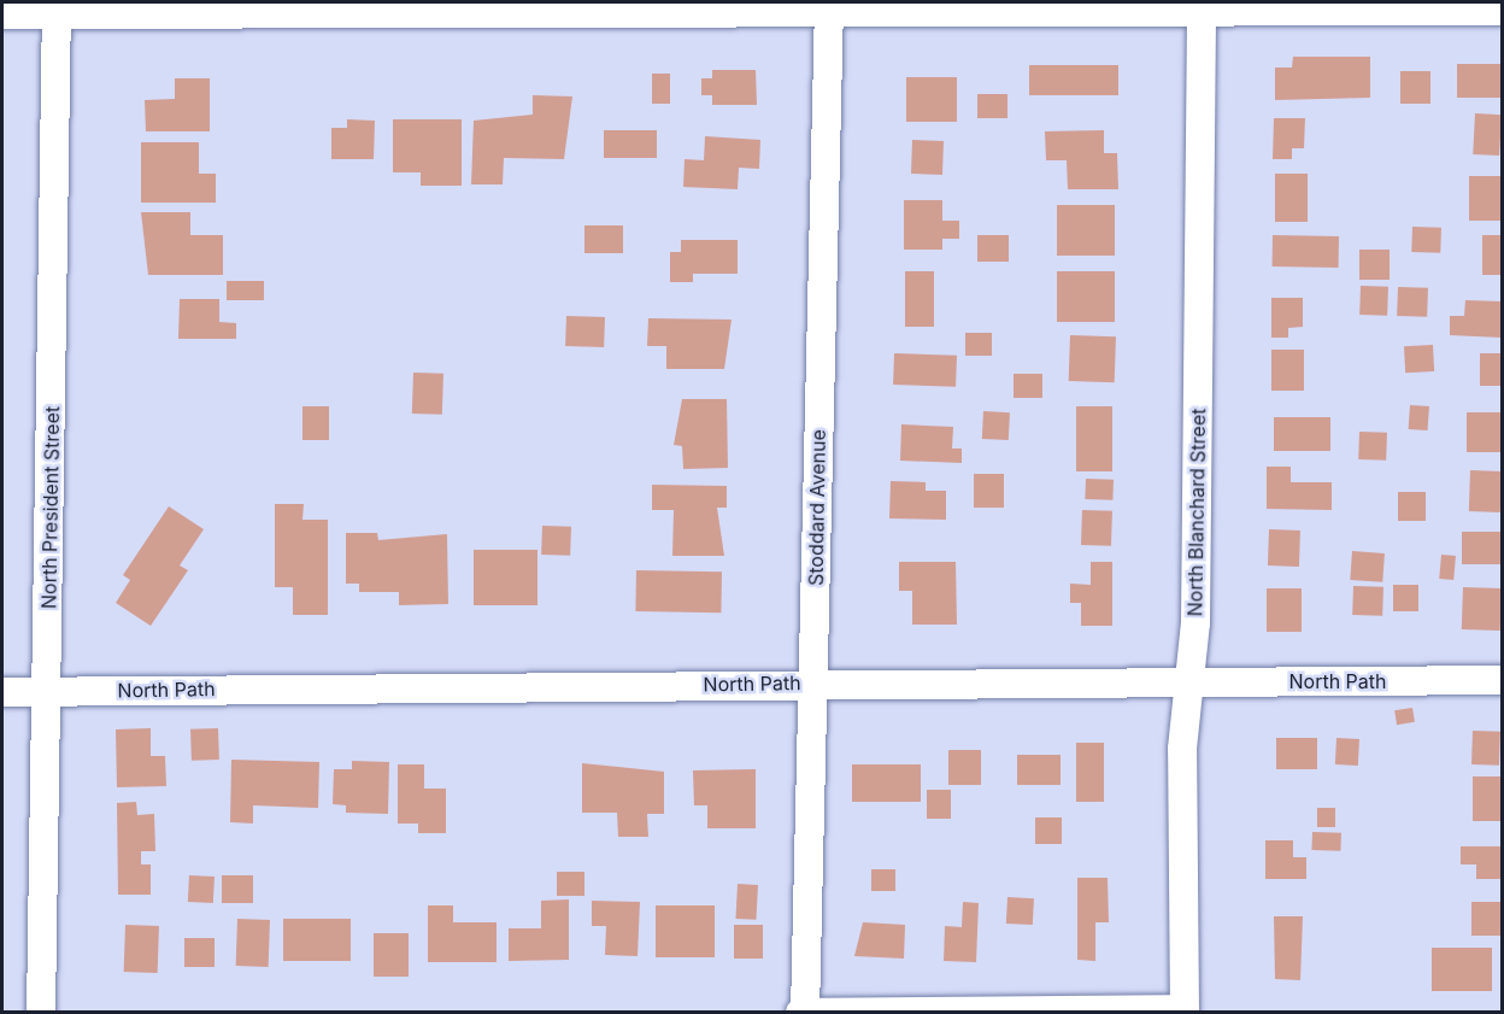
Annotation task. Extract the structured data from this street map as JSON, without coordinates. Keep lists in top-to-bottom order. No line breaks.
{"streets":{"street":["North President Street","Stoddard Avenue","North Blanchard Street","North Path"]},"crossings":[["North President Street","North Path"],["Stoddard Avenue","North Path"],["North Blanchard Street","North Path"]]}
